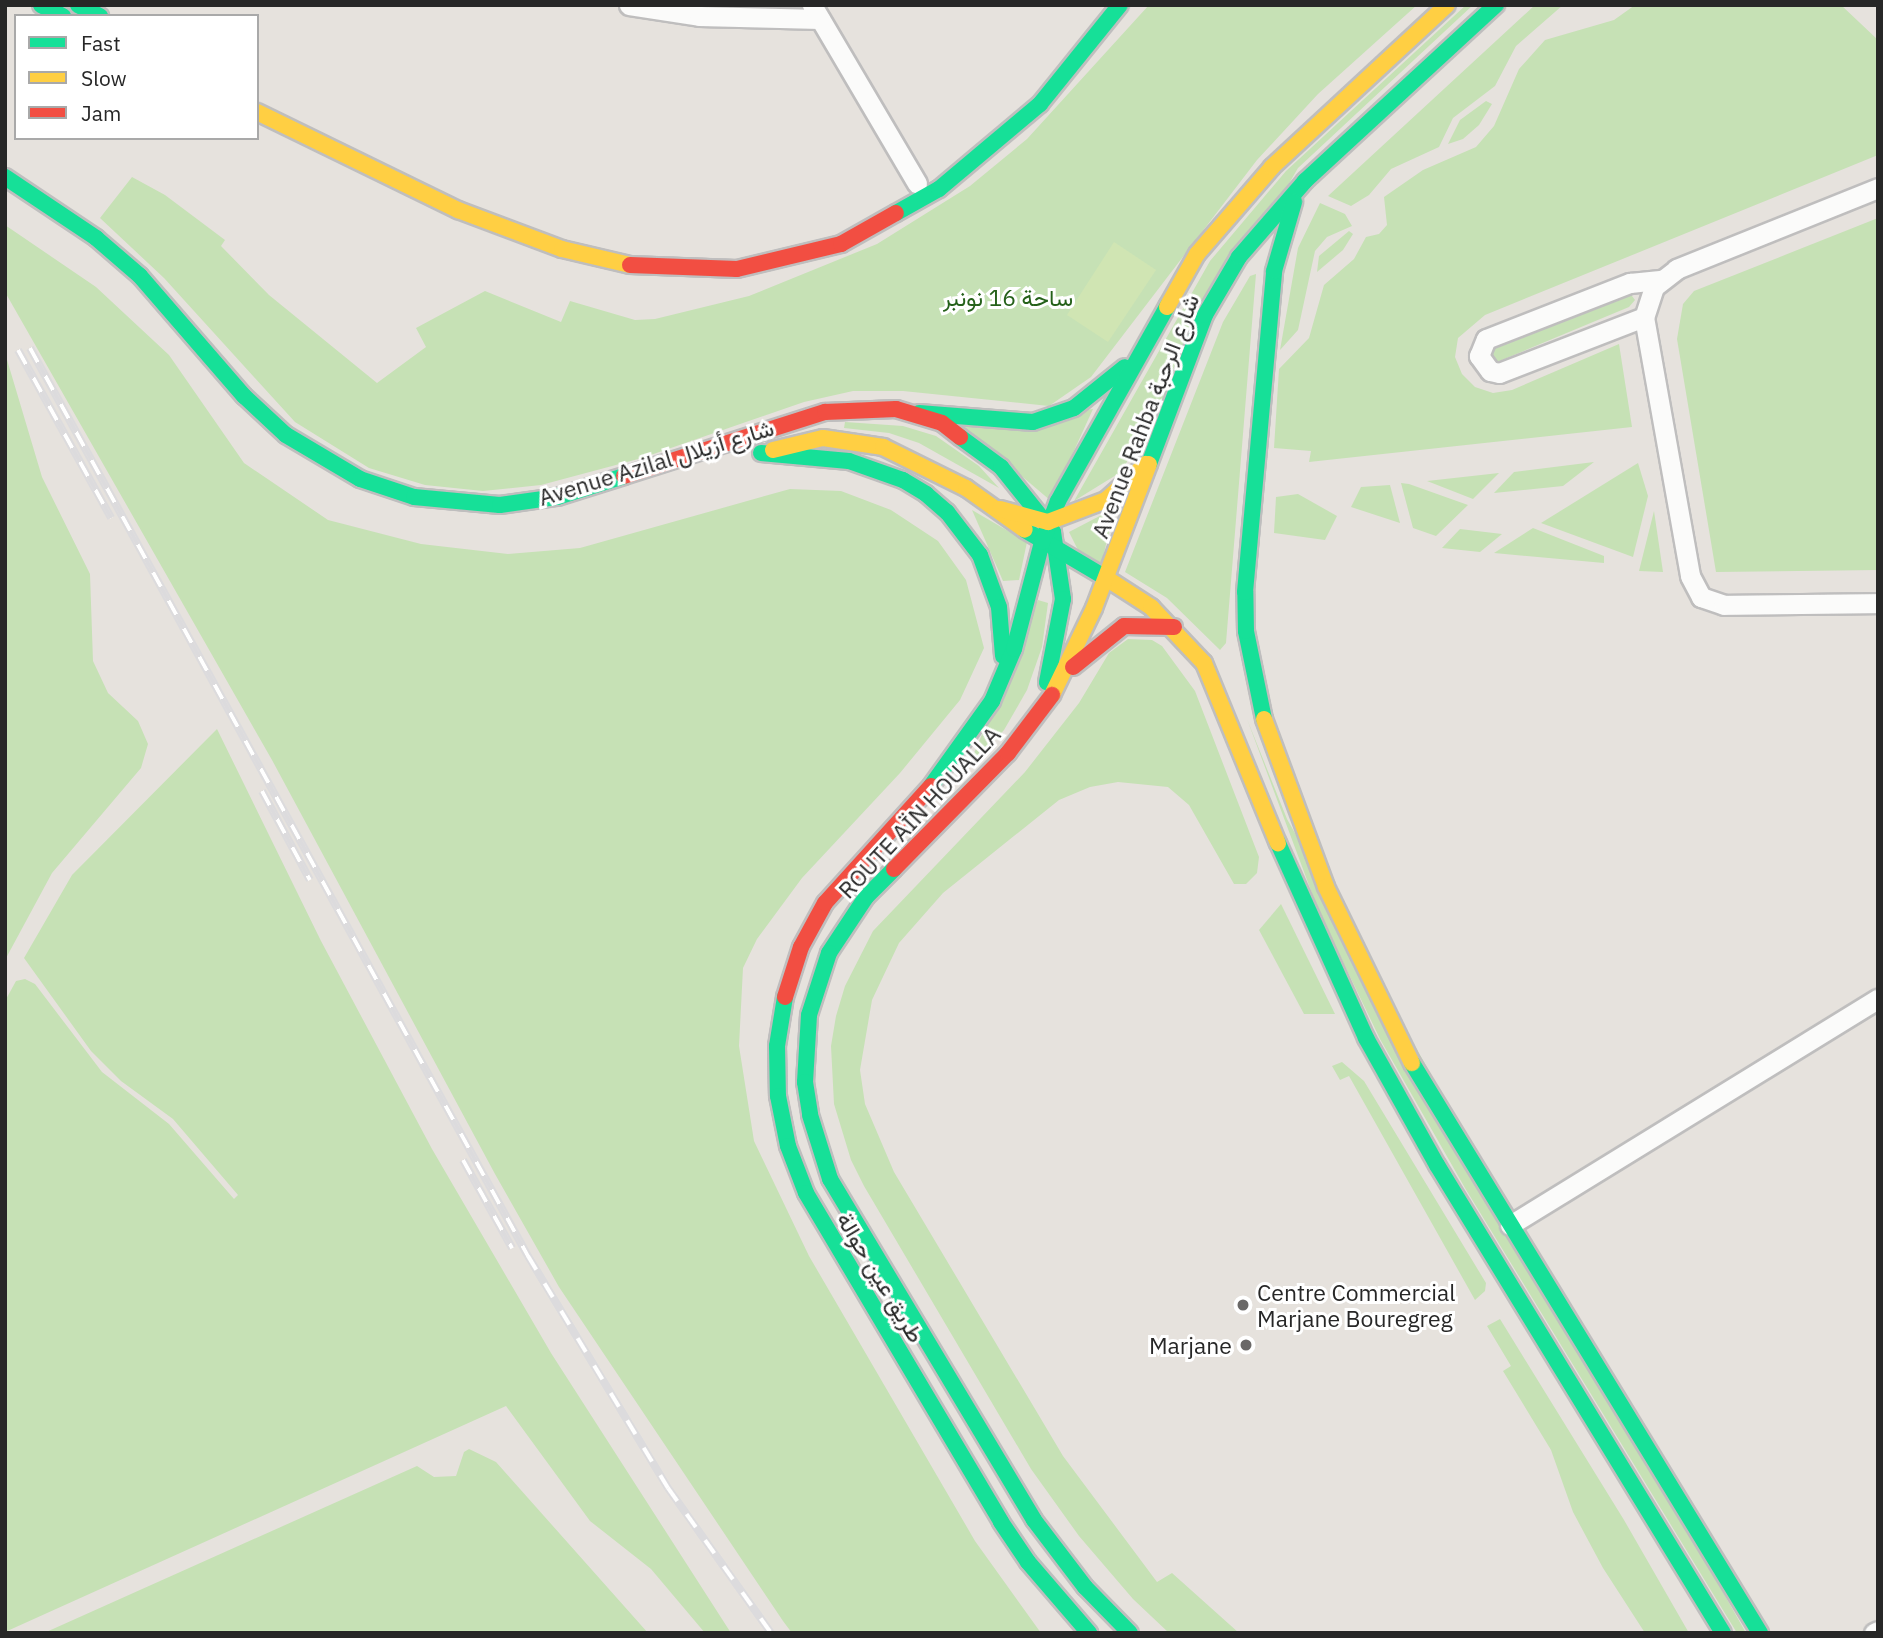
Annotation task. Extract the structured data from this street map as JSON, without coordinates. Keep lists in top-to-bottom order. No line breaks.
{"streets":{"main road":["Avenue Rahba شارع الرحبة","Avenue Azilal شارع أزيلال","ROUTE AÏN HOUALLA","طريق عين حوالة"]},"crossings":[["Avenue Rahba شارع الرحبة","Avenue Azilal شارع أزيلال"],["Avenue Rahba شارع الرحبة","ROUTE AÏN HOUALLA"],["Avenue Azilal شارع أزيلال","ROUTE AÏN HOUALLA"],["ROUTE AÏN HOUALLA","طريق عين حوالة"]],"parks":["ساحة 16 نونبر"],"places":["Centre Commercial Marjane Bouregreg","Marjane"],"legend":["Fast","Slow","Jam"]}
